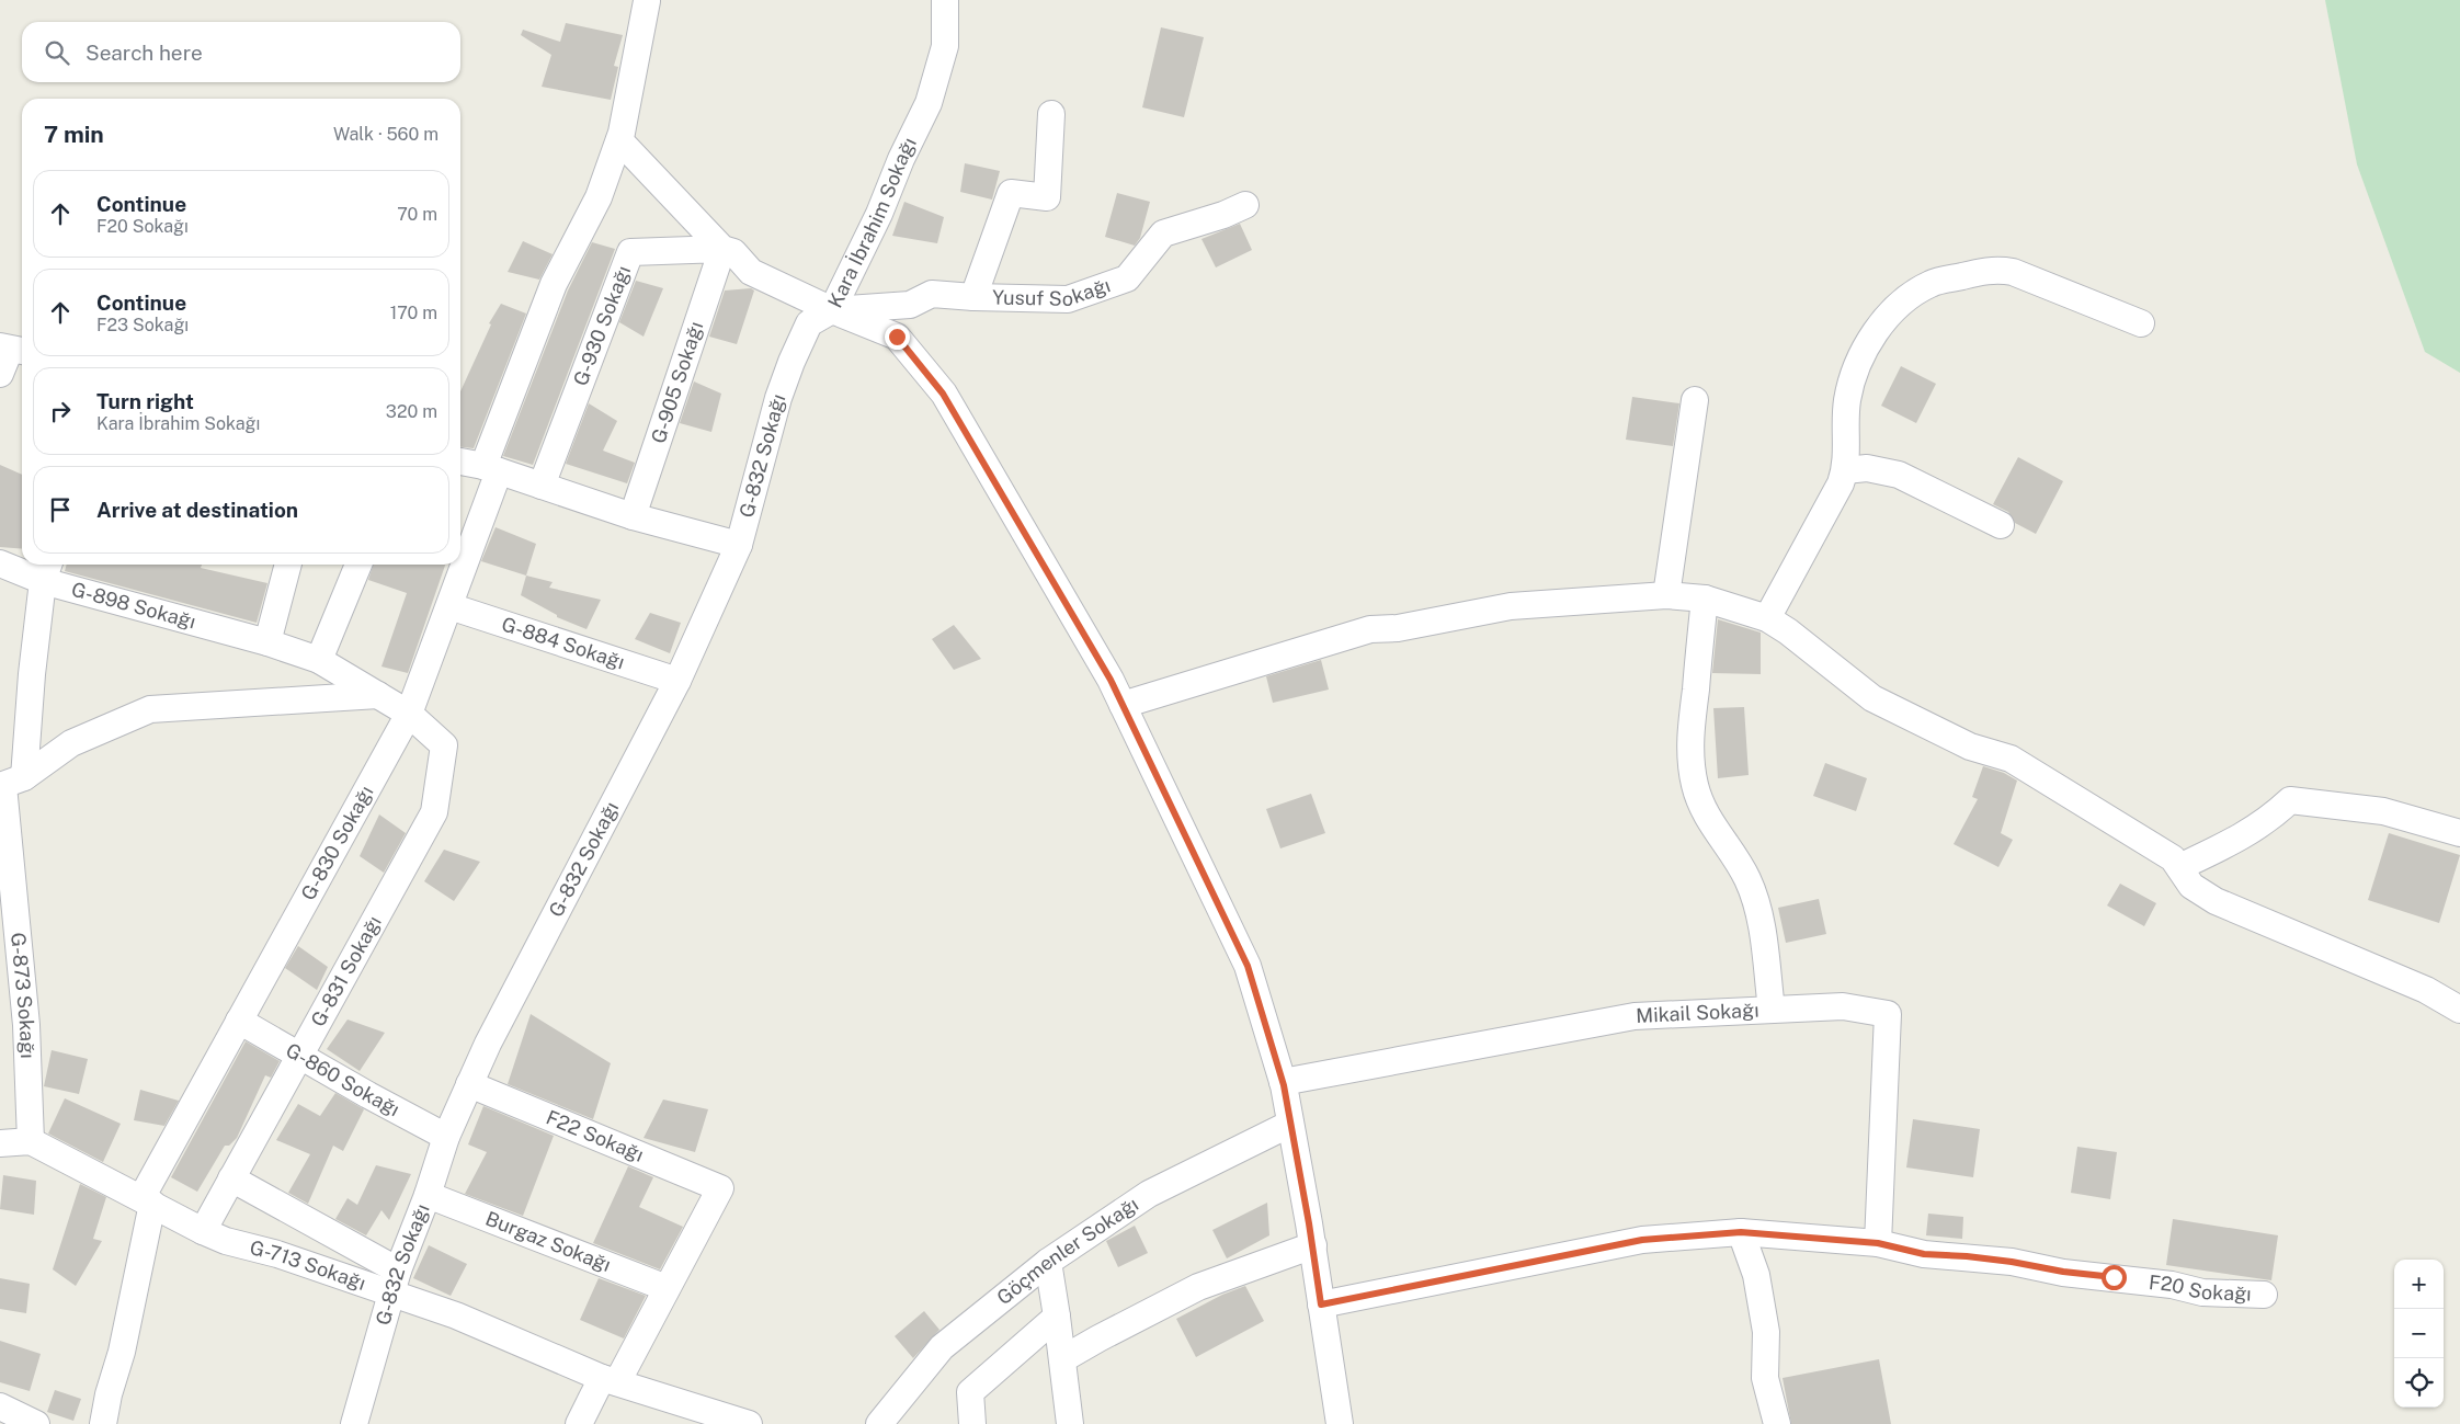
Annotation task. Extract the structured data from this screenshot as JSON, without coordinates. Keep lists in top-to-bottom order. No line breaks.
{"streets":{"street":["Kara İbrahim Sokağı","Yusuf Sokağı","G-930 Sokağı","G-905 Sokağı","G-832 Sokağı","G-898 Sokağı","G-884 Sokağı","G-830 Sokağı","G-831 Sokağı","G-873 Sokağı","Mikail Sokağı","G-860 Sokağı","F22 Sokağı","Burgaz Sokağı","Göçmenler Sokağı","G-713 Sokağı","F20 Sokağı"]},"crossings":[["Kara İbrahim Sokağı","Yusuf Sokağı"],["Kara İbrahim Sokağı","G-832 Sokağı"],["Kara İbrahim Sokağı","Mikail Sokağı"],["Kara İbrahim Sokağı","Göçmenler Sokağı"],["Kara İbrahim Sokağı","F20 Sokağı"],["Yusuf Sokağı","G-832 Sokağı"],["G-930 Sokağı","G-905 Sokağı"],["G-832 Sokağı","G-884 Sokağı"],["G-832 Sokağı","G-860 Sokağı"],["G-832 Sokağı","F22 Sokağı"],["G-832 Sokağı","Burgaz Sokağı"],["G-832 Sokağı","G-713 Sokağı"],["G-898 Sokağı","G-830 Sokağı"],["G-898 Sokağı","G-831 Sokağı"],["G-898 Sokağı","G-873 Sokağı"],["G-884 Sokağı","G-830 Sokağı"],["G-830 Sokağı","G-831 Sokağı"],["G-830 Sokağı","G-860 Sokağı"],["G-830 Sokağı","G-713 Sokağı"],["G-831 Sokağı","G-860 Sokağı"],["G-831 Sokağı","G-713 Sokağı"],["G-873 Sokağı","G-713 Sokağı"],["Mikail Sokağı","F20 Sokağı"],["F22 Sokağı","Burgaz Sokağı"]],"page":{"search":"Search here","heading":["7 min","Walk · 560 m"],"list":[["Continue","F20 Sokağı","70 m"],["Continue","F23 Sokağı","170 m"],["Turn right","Kara İbrahim Sokağı","320 m"],"Arrive at destination"],"map_buttons":["+","−"]}}
